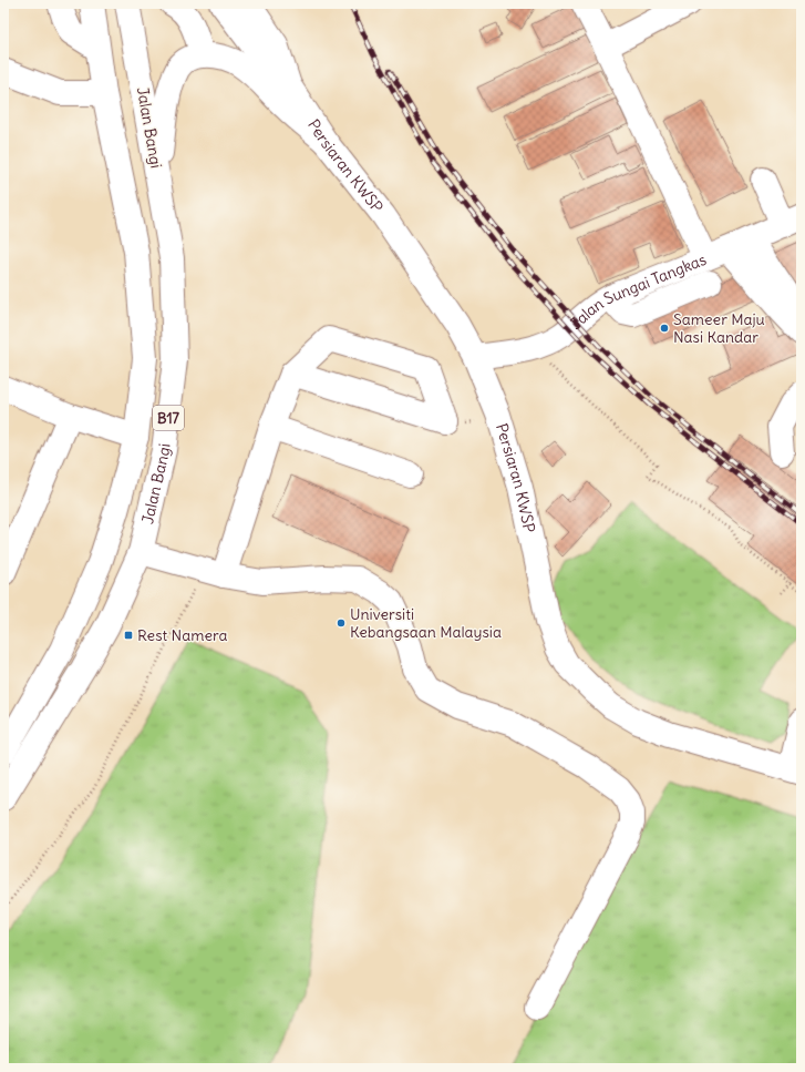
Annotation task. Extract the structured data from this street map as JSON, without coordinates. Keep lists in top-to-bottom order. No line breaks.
{"streets":{"main road":["Jalan Bangi","Persiaran KWSP","Jalan Sungai Tangkas","B17"]},"crossings":[["Persiaran KWSP","Jalan Sungai Tangkas"]],"places":{"other":["Sameer Maju Nasi Kandar","Universiti Kebangsaan Malaysia"],"transit":["Rest Namera"]}}
